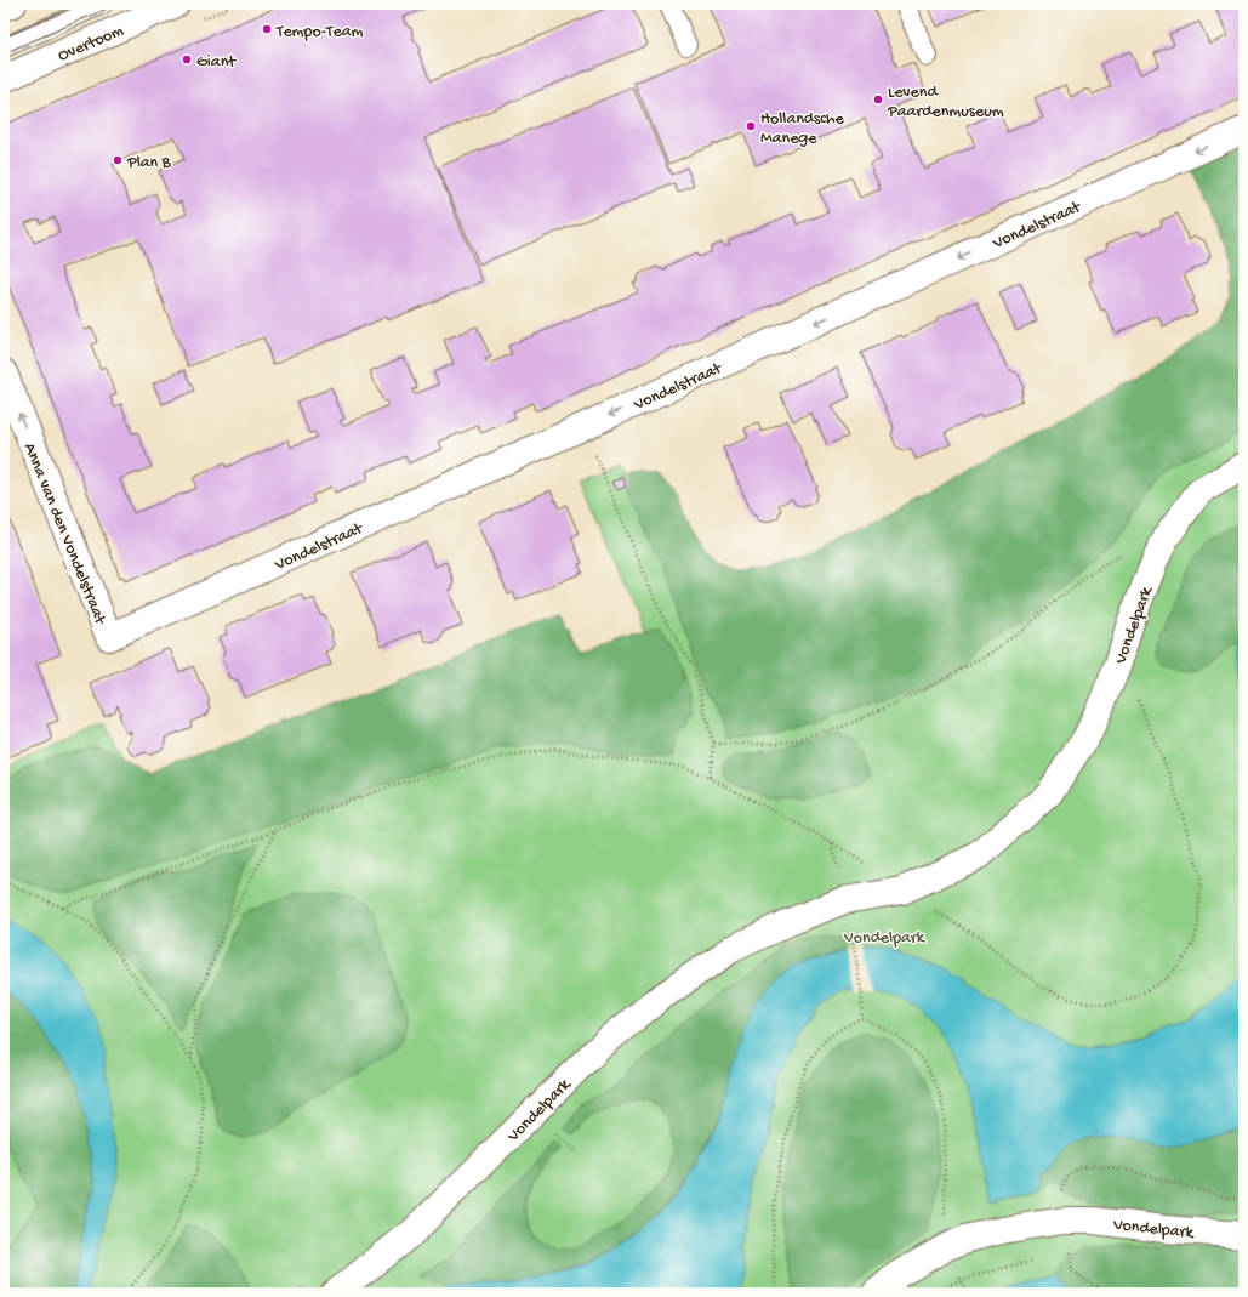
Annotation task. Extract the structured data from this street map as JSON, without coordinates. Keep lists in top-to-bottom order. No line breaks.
{"streets":{"street":["Overtoom","Vondelstraat","Anna van den Vondelstraat","Vondelpark"]},"crossings":[["Vondelstraat","Anna van den Vondelstraat"]],"one_way":["Vondelstraat","Anna van den Vondelstraat"],"parks":["Vondelpark"],"places":["Tempo-Team","Giant","Levend Paardenmuseum","Hollandsche Manege","Plan B"]}
